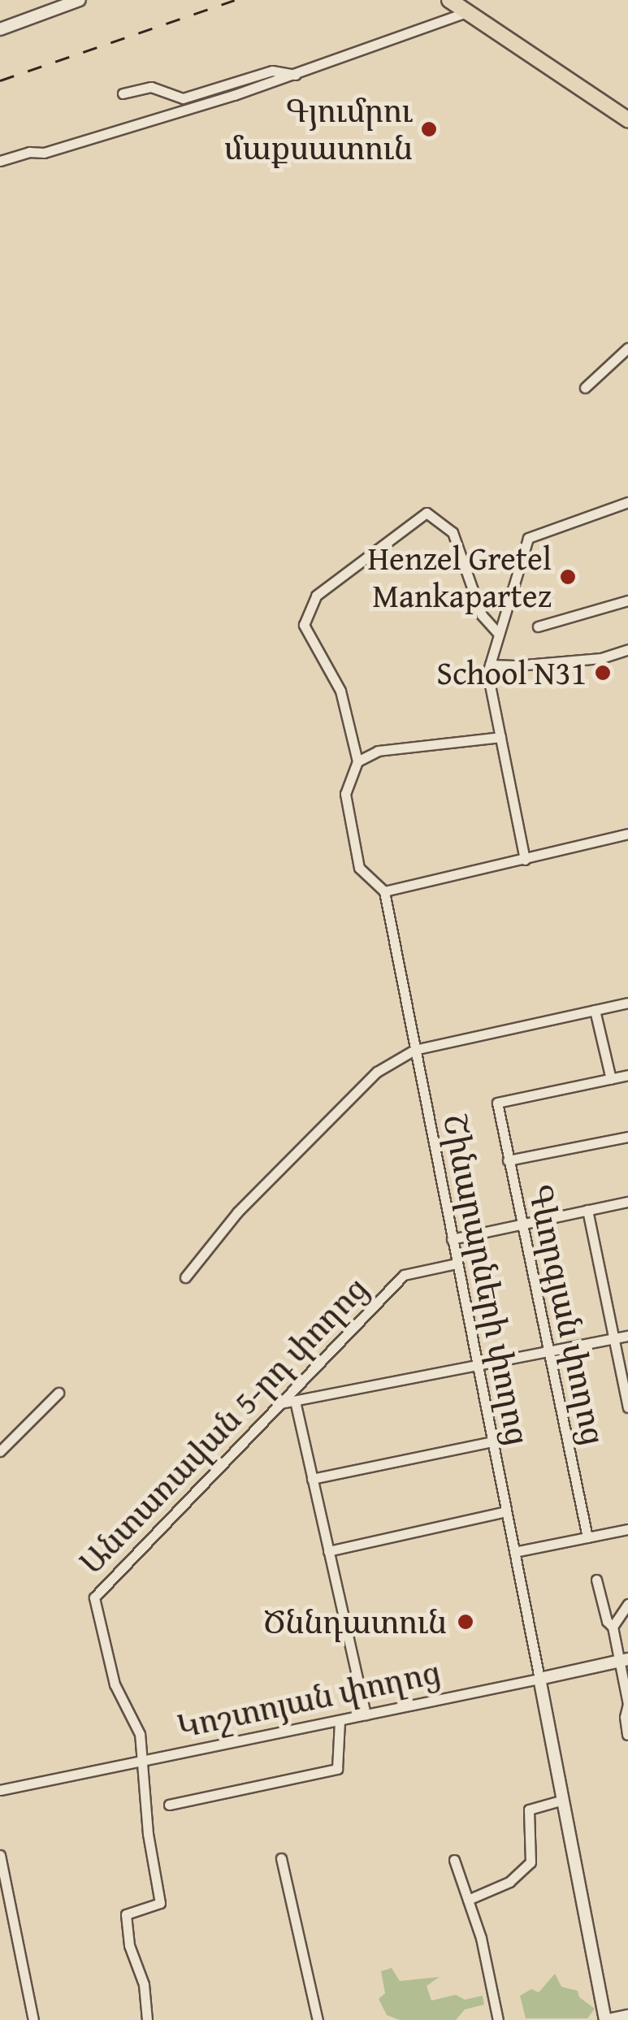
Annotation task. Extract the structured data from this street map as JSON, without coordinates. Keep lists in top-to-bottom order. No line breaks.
{"streets":{"street":["Շինարարների փողոց","Գևորգյան փողոց","Անտառավան 5-րդ փողոց","Կոշտոյան փողոց"]},"crossings":[["Շինարարների փողոց","Անտառավան 5-րդ փողոց"],["Շինարարների փողոց","Կոշտոյան փողոց"],["Անտառավան 5-րդ փողոց","Կոշտոյան փողոց"]],"places":["Գյումրու մաքսատուն","Henzel Gretel Mankapartez","School N31","Ծննդատուն"]}
